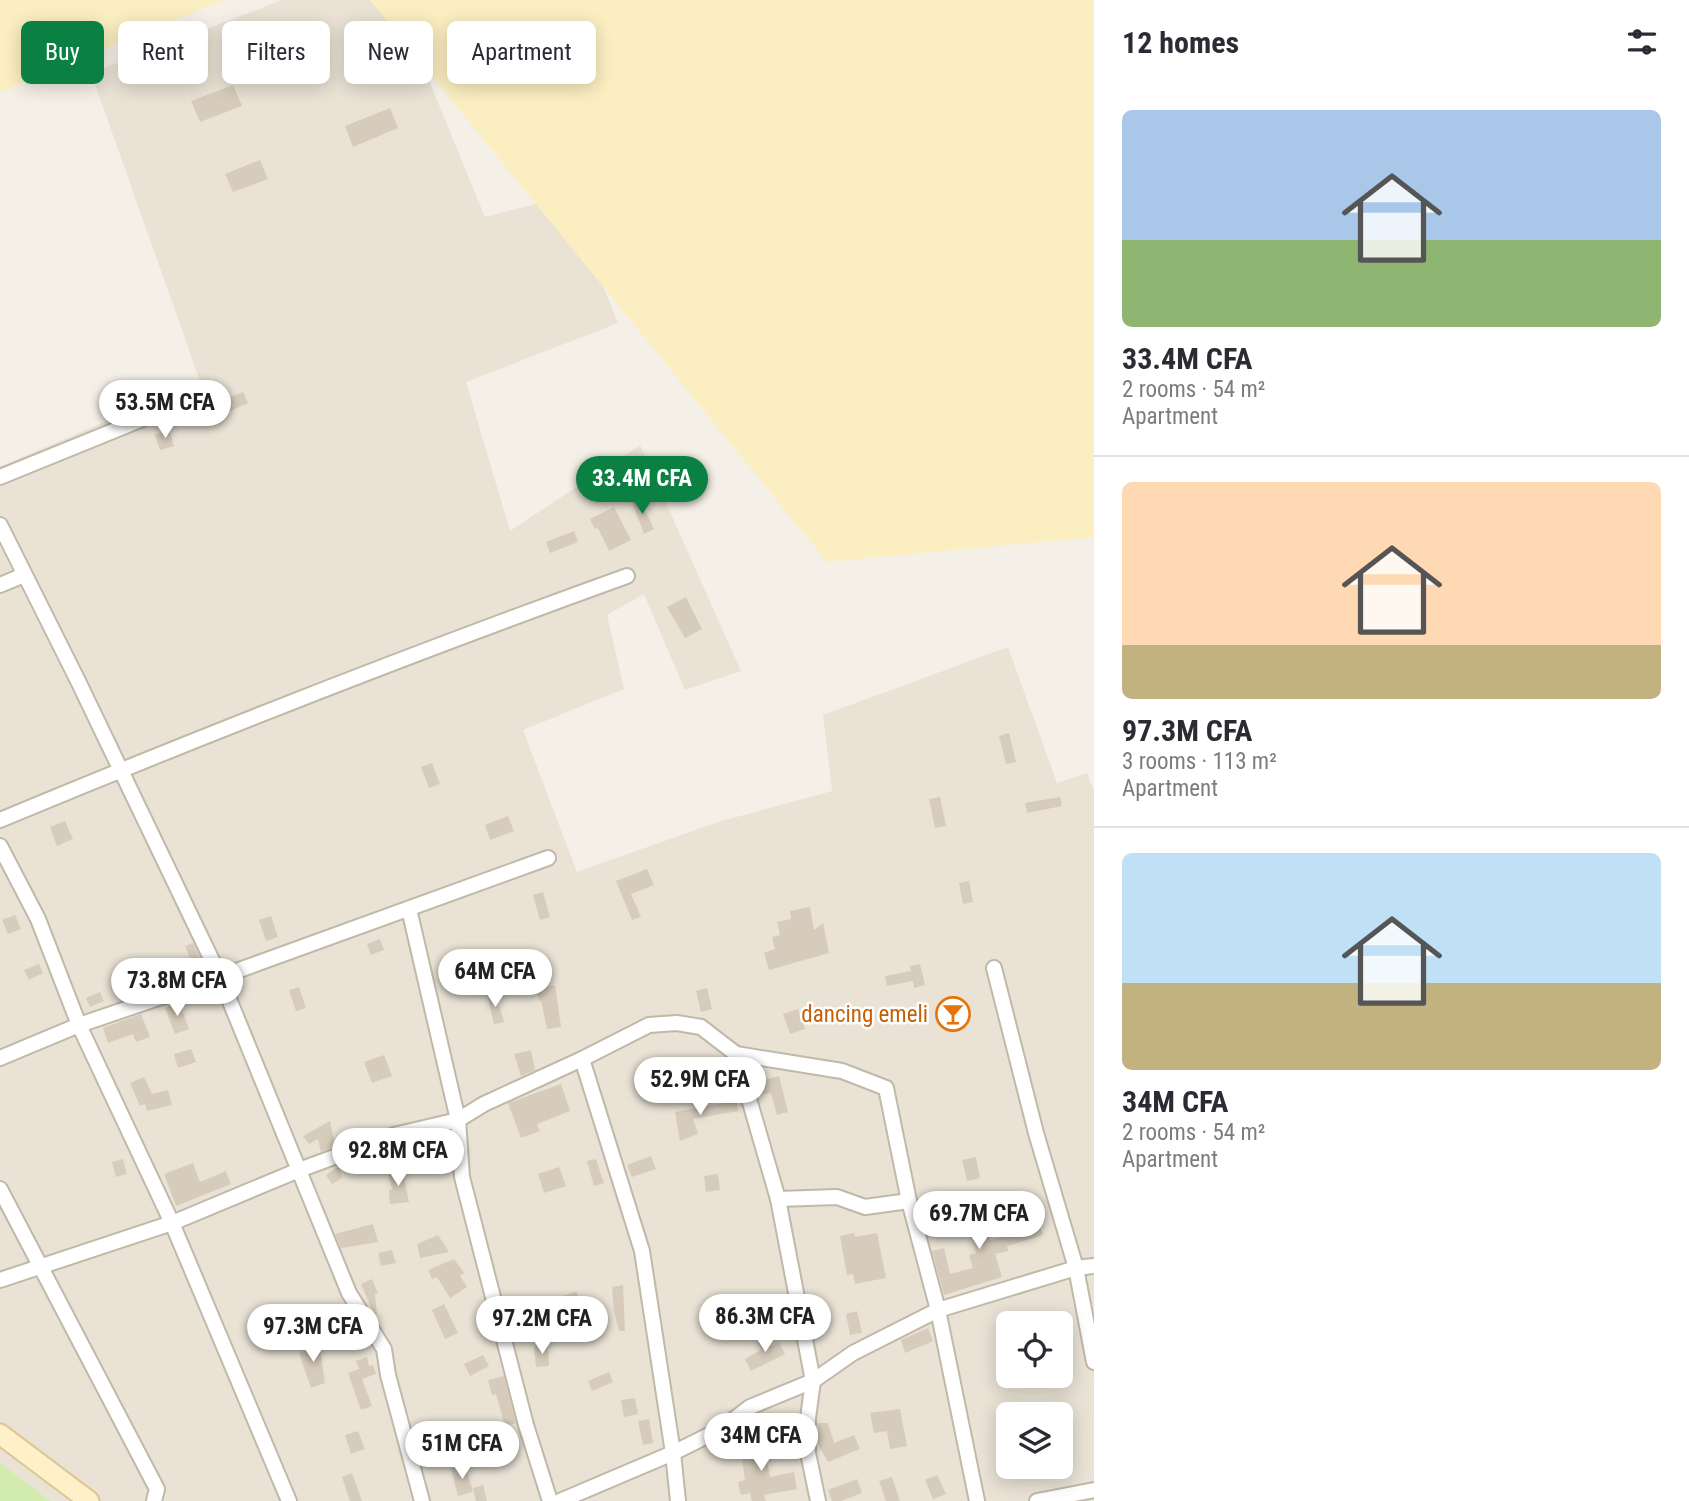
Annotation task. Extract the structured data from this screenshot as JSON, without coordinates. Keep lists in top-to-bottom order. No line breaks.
{"places":{"bar":["dancing emeli"]},"page":{"heading":"12 homes","chip":["Buy","Rent","Filters","New","Apartment"],"list":[{"name":"33.4M CFA","note":"2 rooms · 54 m² · Apartment"},{"name":"97.3M CFA","note":"3 rooms · 113 m² · Apartment"},{"name":"34M CFA","note":"2 rooms · 54 m² · Apartment"}],"price":["53.5M CFA","33.4M CFA","64M CFA","73.8M CFA","52.9M CFA","92.8M CFA","69.7M CFA","86.3M CFA","97.2M CFA","97.3M CFA","34M CFA","51M CFA"]}}
